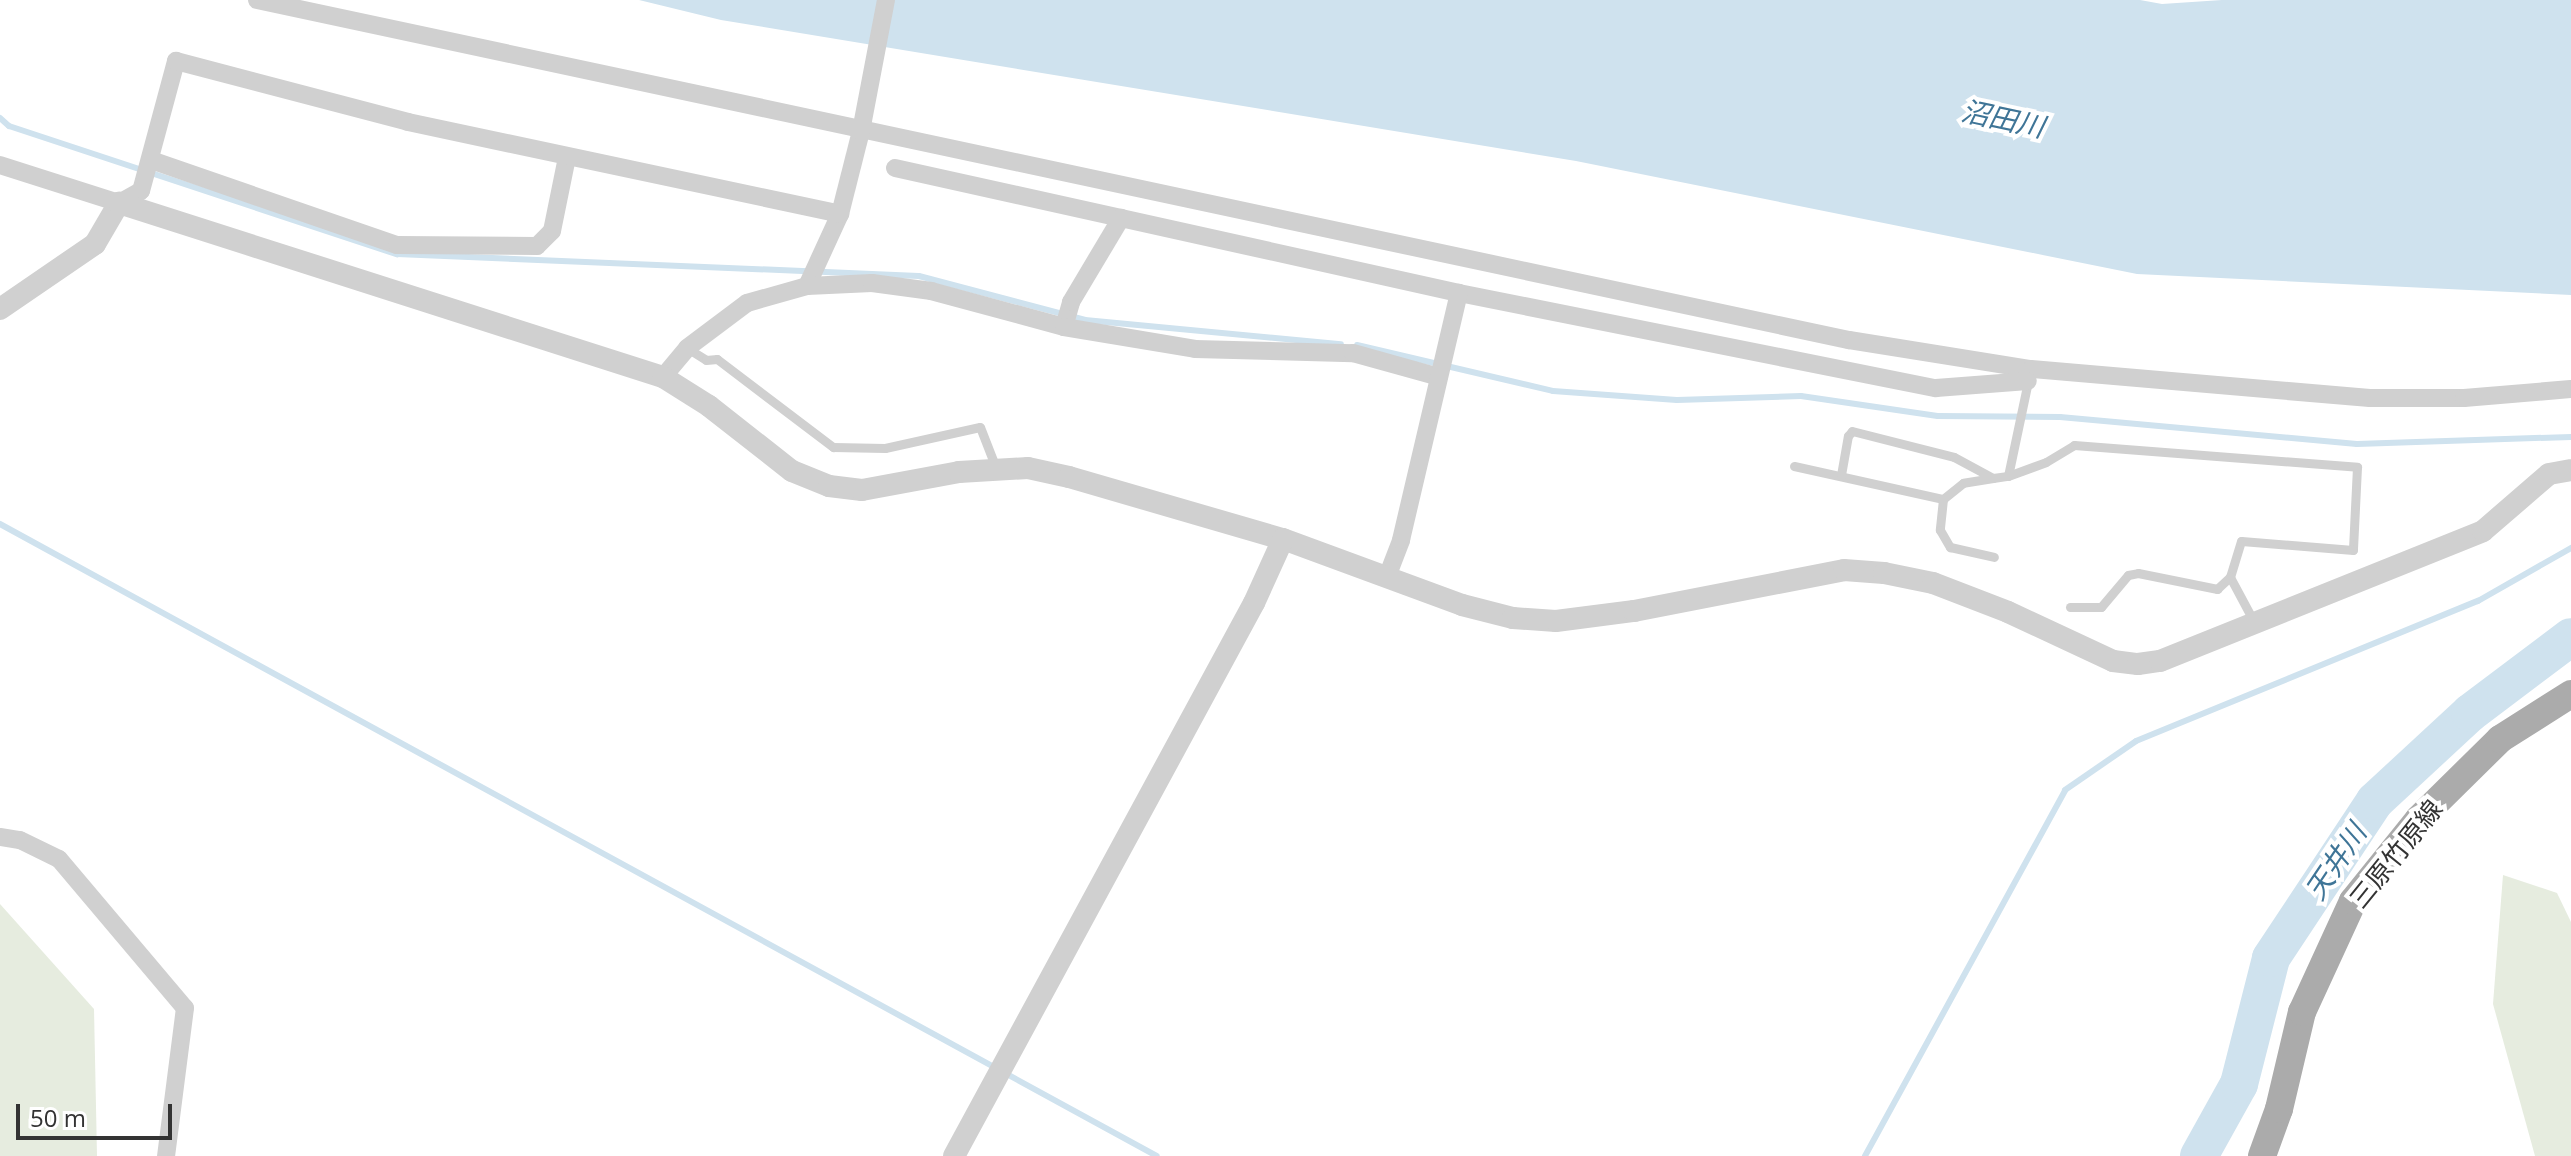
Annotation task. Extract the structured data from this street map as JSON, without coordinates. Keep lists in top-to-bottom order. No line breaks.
{"streets":{"main road":["三原竹原線"]},"water":["沼田川","天井川"],"scale_bar":"50 m"}
